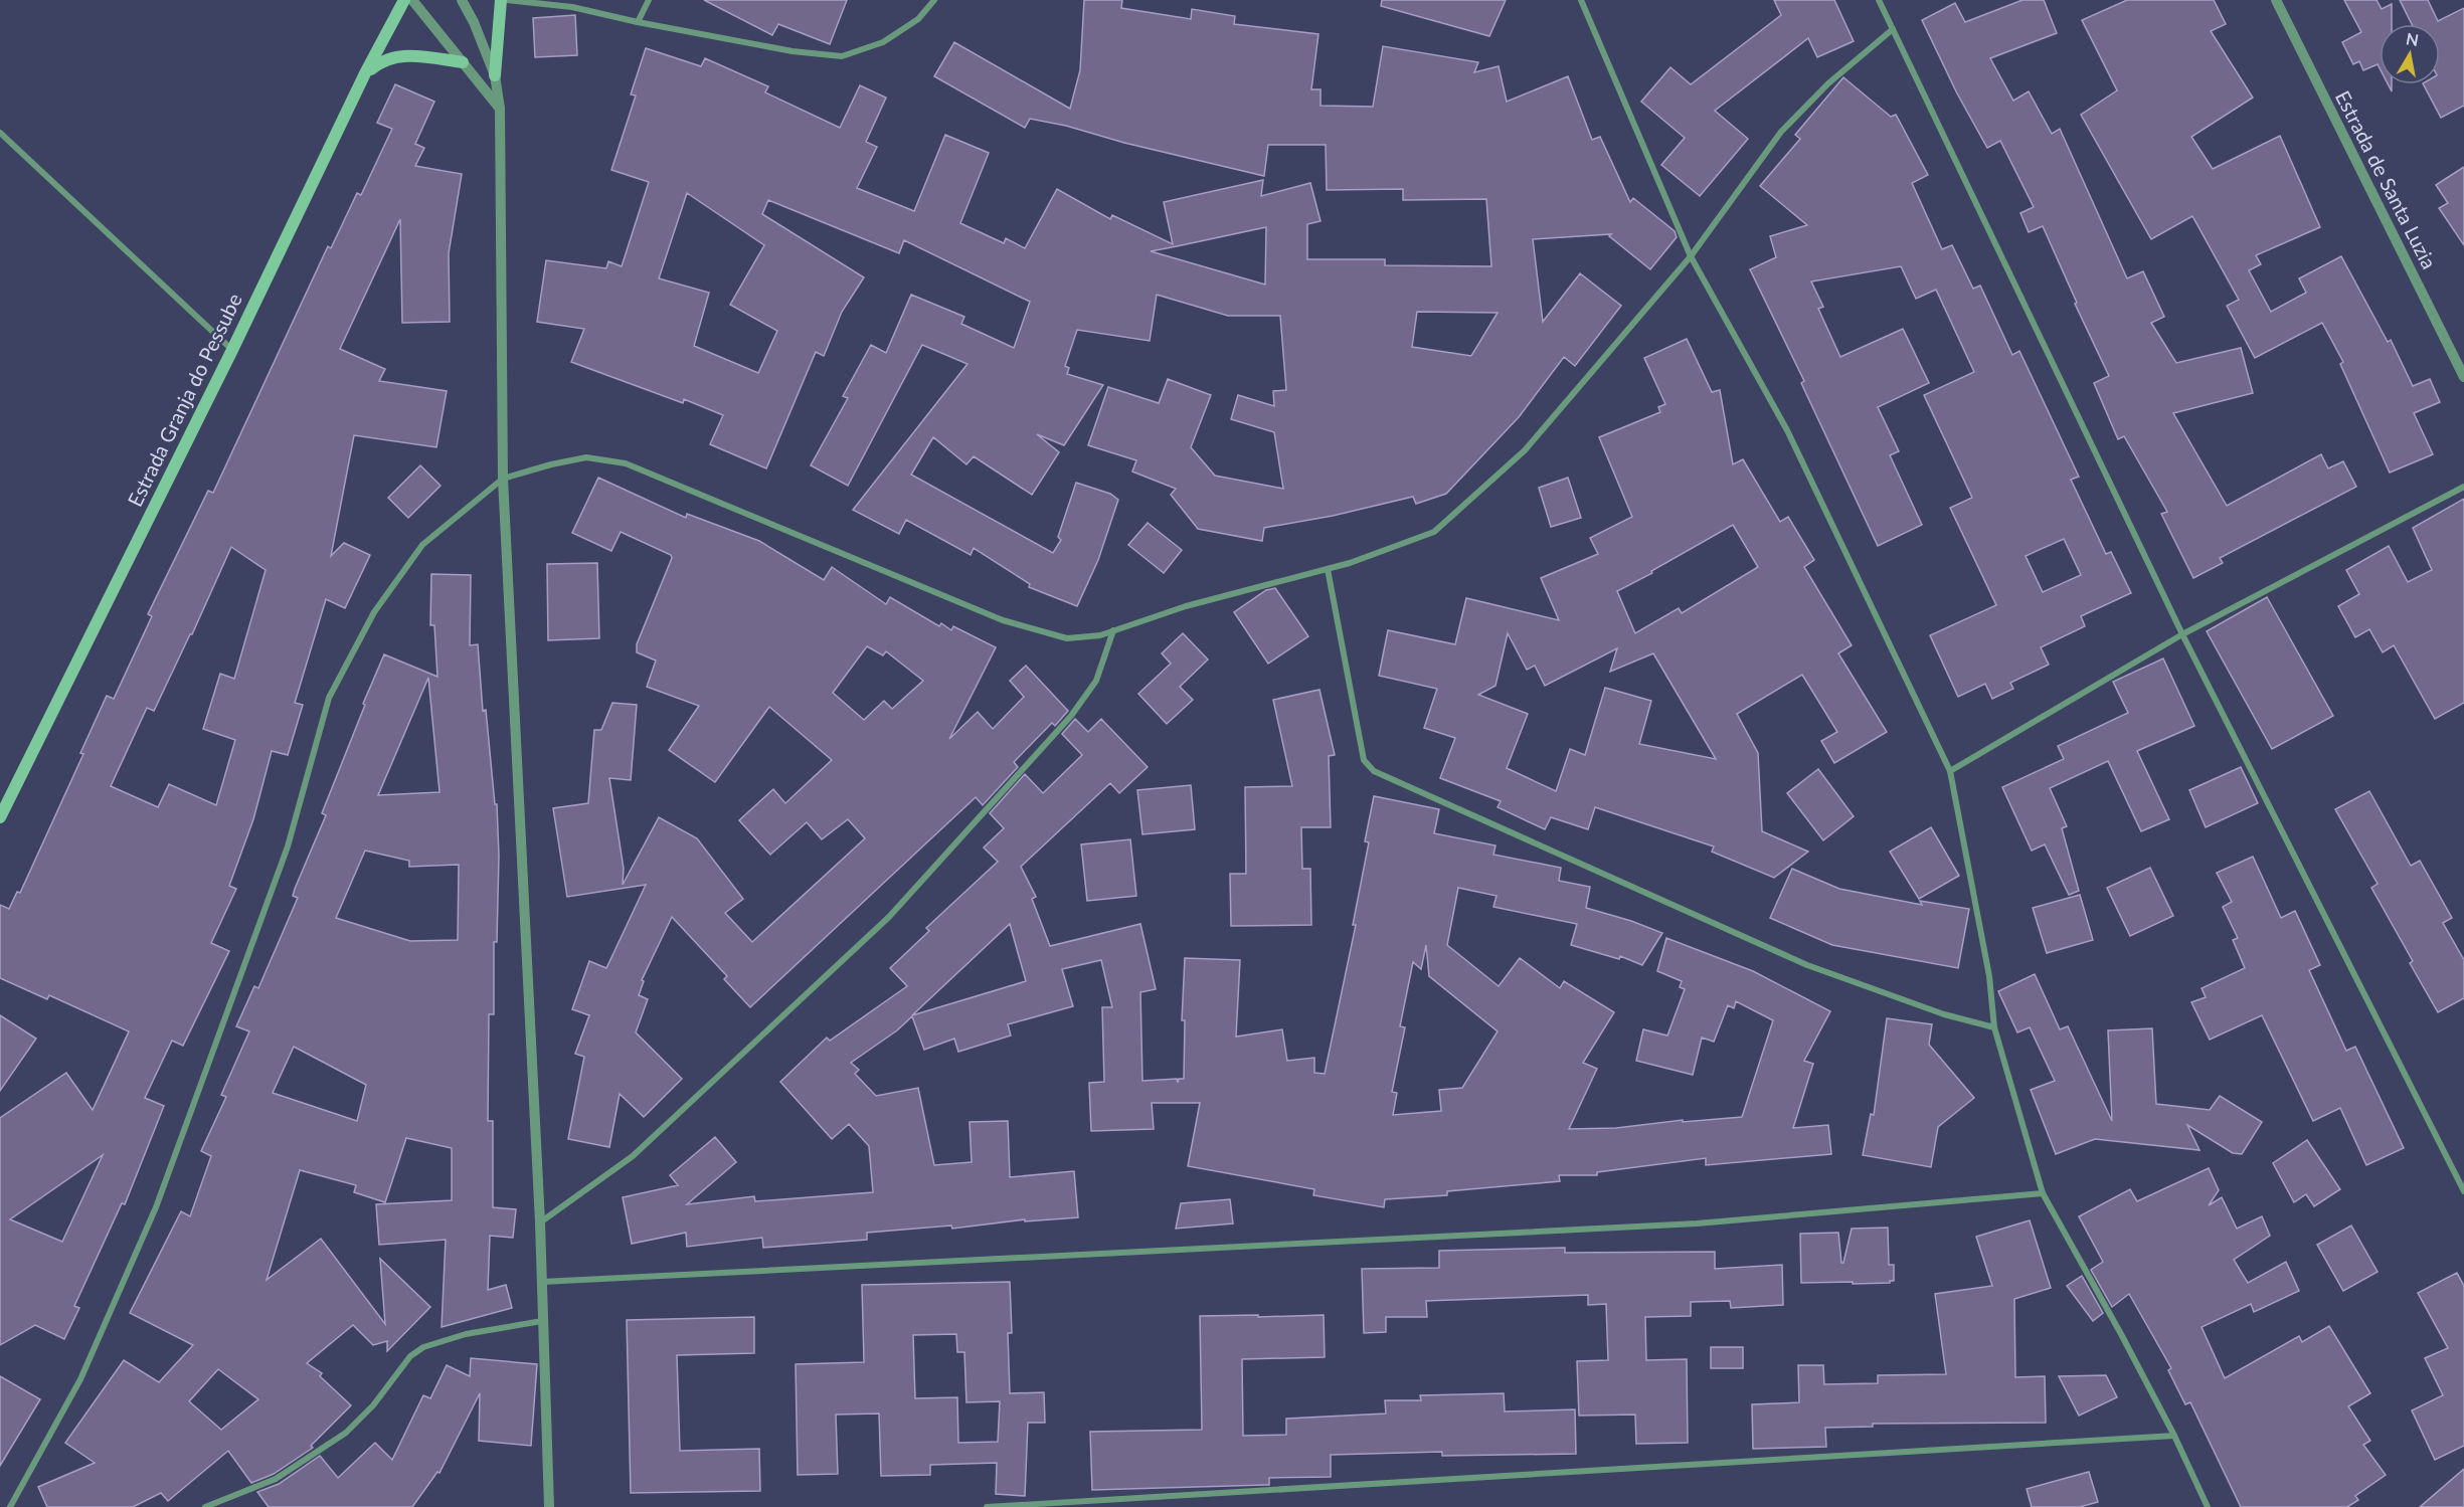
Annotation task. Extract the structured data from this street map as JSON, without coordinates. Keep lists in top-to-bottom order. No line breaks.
{"streets":{"main road":["Estrada Granja do Pessube"],"street":["Estrada de Santa Luzia"]},"north":"top"}
